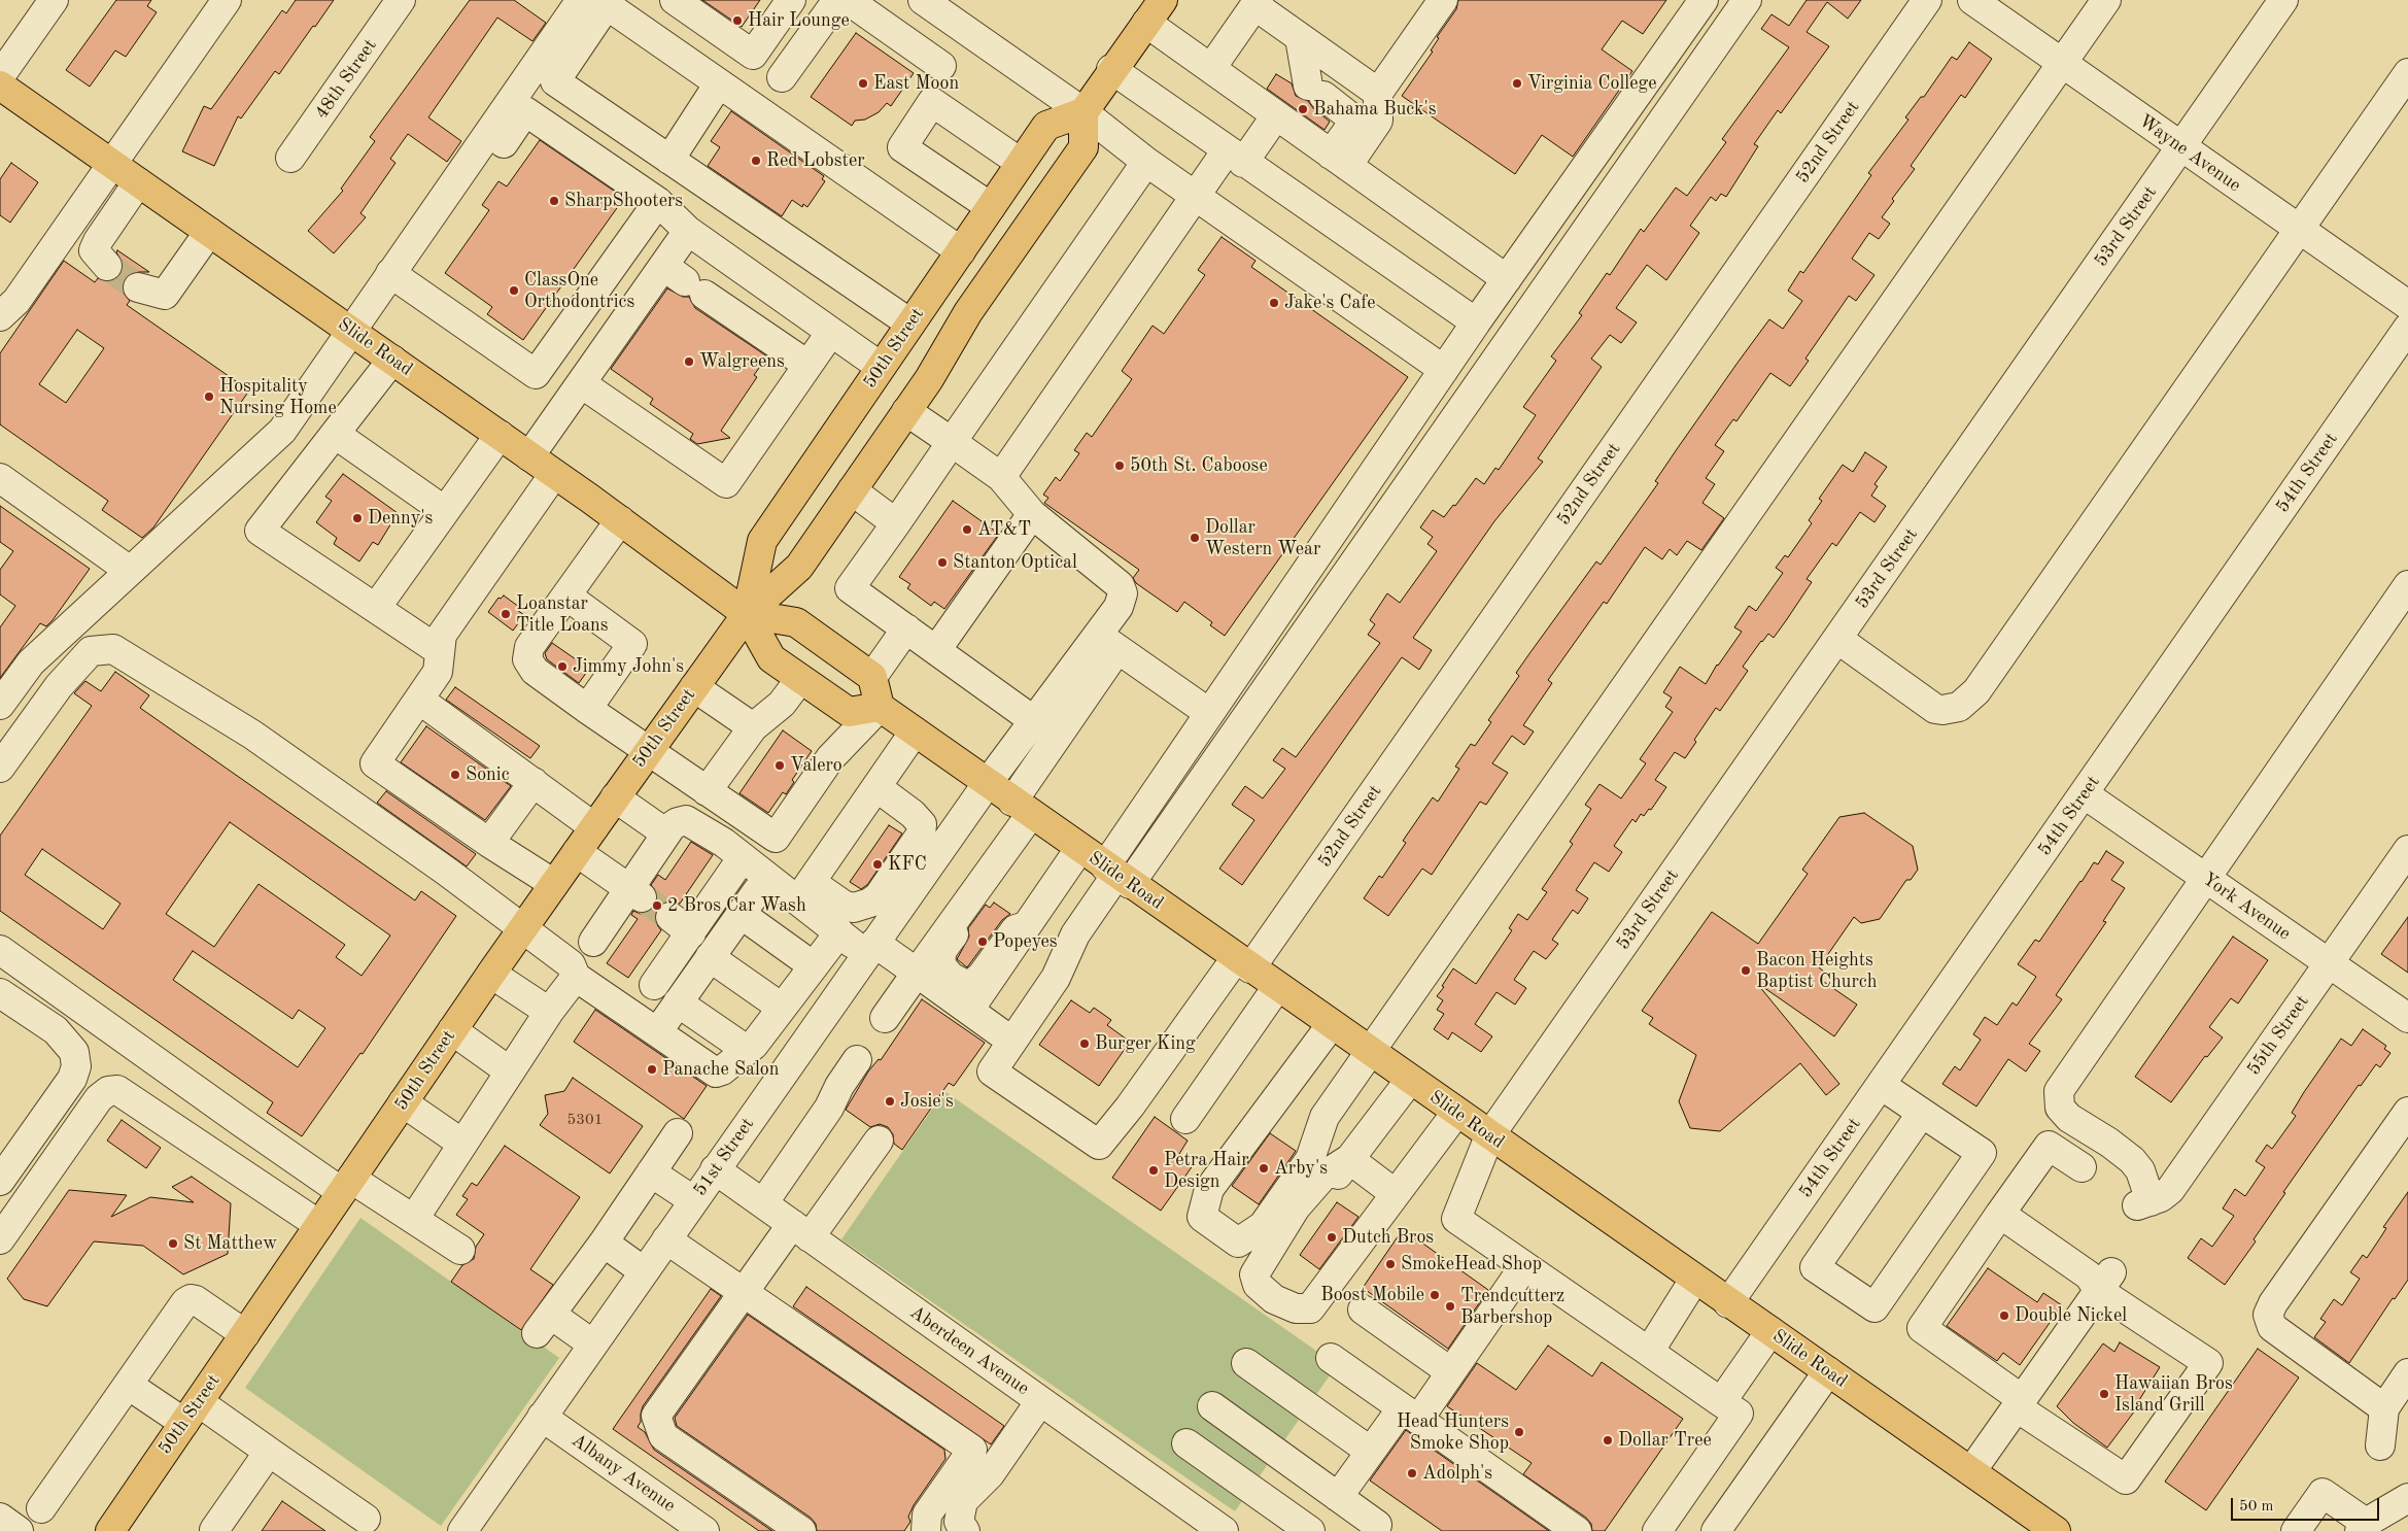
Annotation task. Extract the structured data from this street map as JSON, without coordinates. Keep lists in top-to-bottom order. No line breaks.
{"streets":{"main road":["Slide Road","50th Street"],"street":["48th Street","52nd Street","Wayne Avenue","53rd Street","54th Street","York Avenue","55th Street","51st Street","Aberdeen Avenue","Albany Avenue"]},"crossings":[["52nd Street","Slide Road"],["Wayne Avenue","53rd Street"],["53rd Street","Slide Road"],["Slide Road","50th Street"],["Slide Road","54th Street"],["Slide Road","51st Street"],["54th Street","York Avenue"],["York Avenue","55th Street"],["51st Street","Aberdeen Avenue"],["51st Street","Albany Avenue"]],"places":["Hair Lounge","East Moon","Virginia College","Bahama Buck's","Red Lobster","SharpShooters","ClassOne Orthodontrics","Jake's Cafe","Walgreens","Hospitality Nursing Home","50th St. Caboose","Denny's","AT&T","Dollar Western Wear","Stanton Optical","Loanstar Title Loans","Jimmy John's","Valero","Sonic","KFC","2 Bros Car Wash","Popeyes","Bacon Heights Baptist Church","Burger King","Panache Salon","Josie's","Arby's","Petra Hair Design","Dutch Bros","St Matthew","SmokeHead Shop","Boost Mobile","Trendcutterz Barbershop","Double Nickel","Hawaiian Bros Island Grill","Head Hunters Smoke Shop","Dollar Tree","Adolph's"],"house_numbers":["5301"],"scale_bar":"50 m"}
